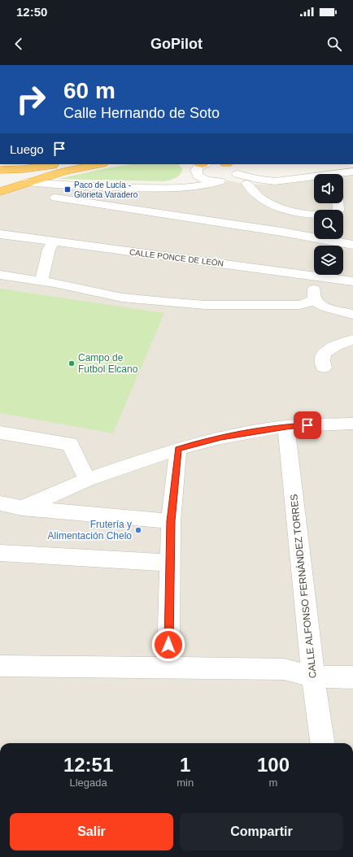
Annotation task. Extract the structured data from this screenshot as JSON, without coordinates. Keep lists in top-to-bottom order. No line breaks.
{"streets":{"street":["CALLE PONCE DE LEÓN","CALLE ALFONSO FERNÁNDEZ TORRES"]},"places":{"transit":["Paco de Lucía - Glorieta Varadero"],"other":["Campo de Futbol Elcano","Frutería y Alimentación Chelo"]},"page":{"status":"12:50","header":"GoPilot","turn":["60 m","Calle Hernando de Soto"],"then":"Luego","eta":["12:51","Llegada","1","min","100","m"],"buttons":["Salir","Compartir"]}}
